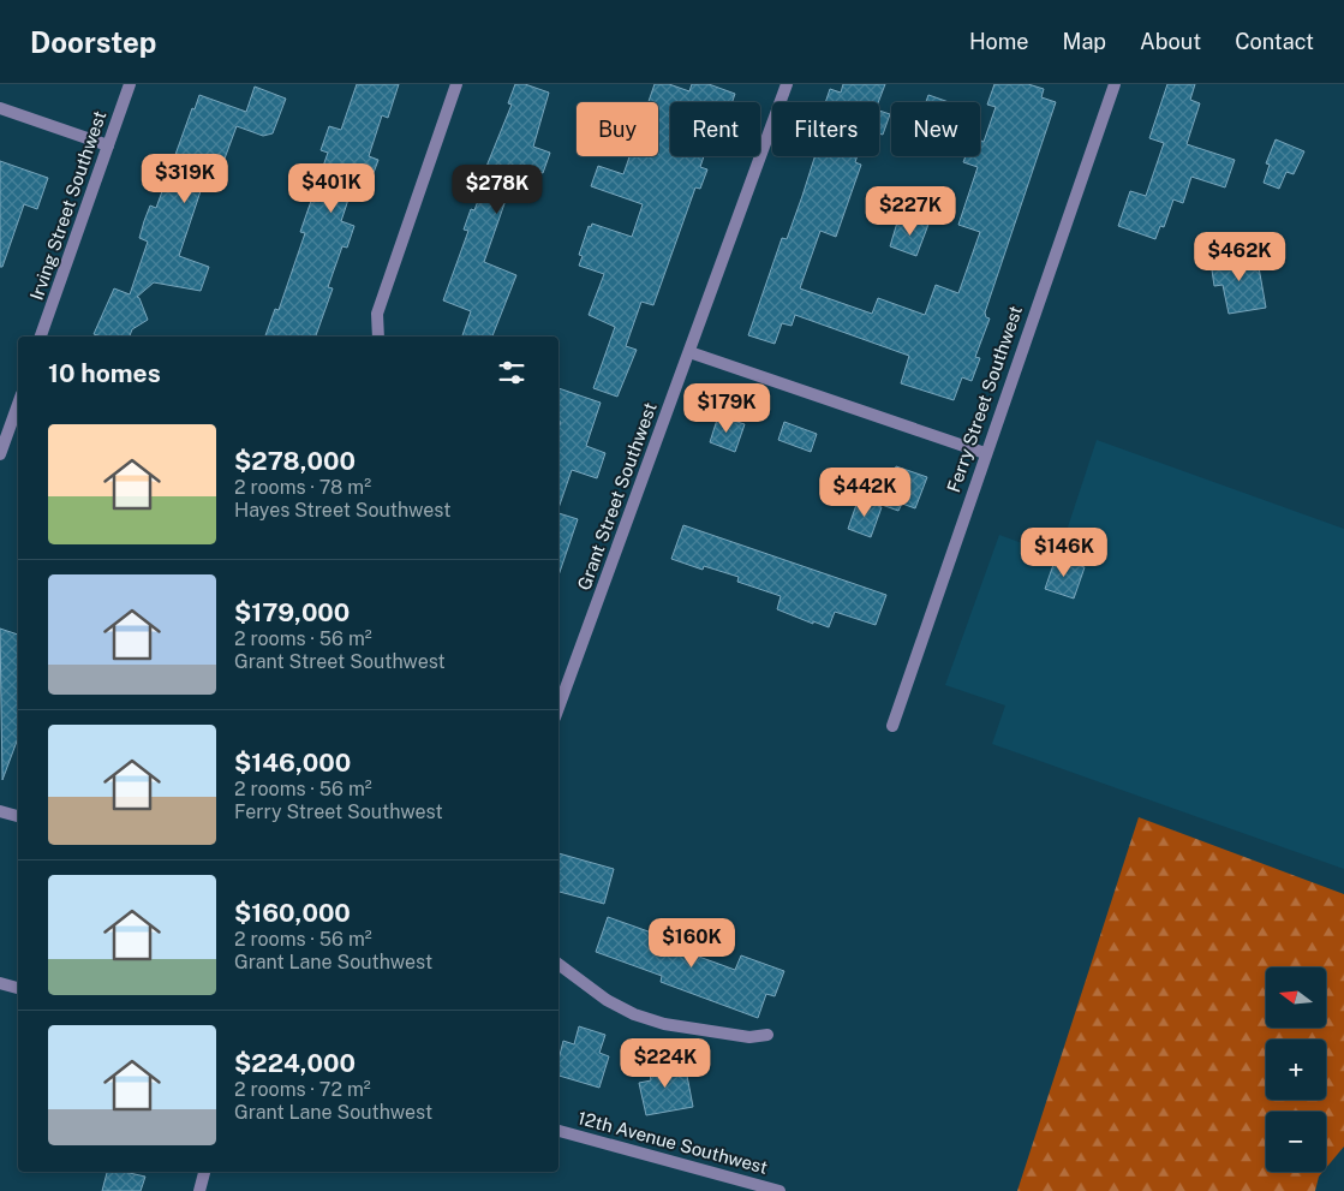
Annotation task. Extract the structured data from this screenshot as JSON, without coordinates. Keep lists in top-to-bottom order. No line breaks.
{"streets":{"street":["Irving Street Southwest","Ferry Street Southwest","Grant Street Southwest","12th Avenue Southwest"]},"north":"left","page":{"header":"Doorstep","nav":["Home","Map","About","Contact"],"chip":["Buy","Rent","Filters","New"],"price":["$319K","$401K","$278K","$227K","$462K","$179K","$442K","$146K","$160K","$224K"],"heading":"10 homes","list":[{"name":"$278,000","note":"2 rooms · 78 m² · Hayes Street Southwest"},{"name":"$179,000","note":"2 rooms · 56 m² · Grant Street Southwest"},{"name":"$146,000","note":"2 rooms · 56 m² · Ferry Street Southwest"},{"name":"$160,000","note":"2 rooms · 56 m² · Grant Lane Southwest"},{"name":"$224,000","note":"2 rooms · 72 m² · Grant Lane Southwest"}],"map_buttons":["+","−"]}}
